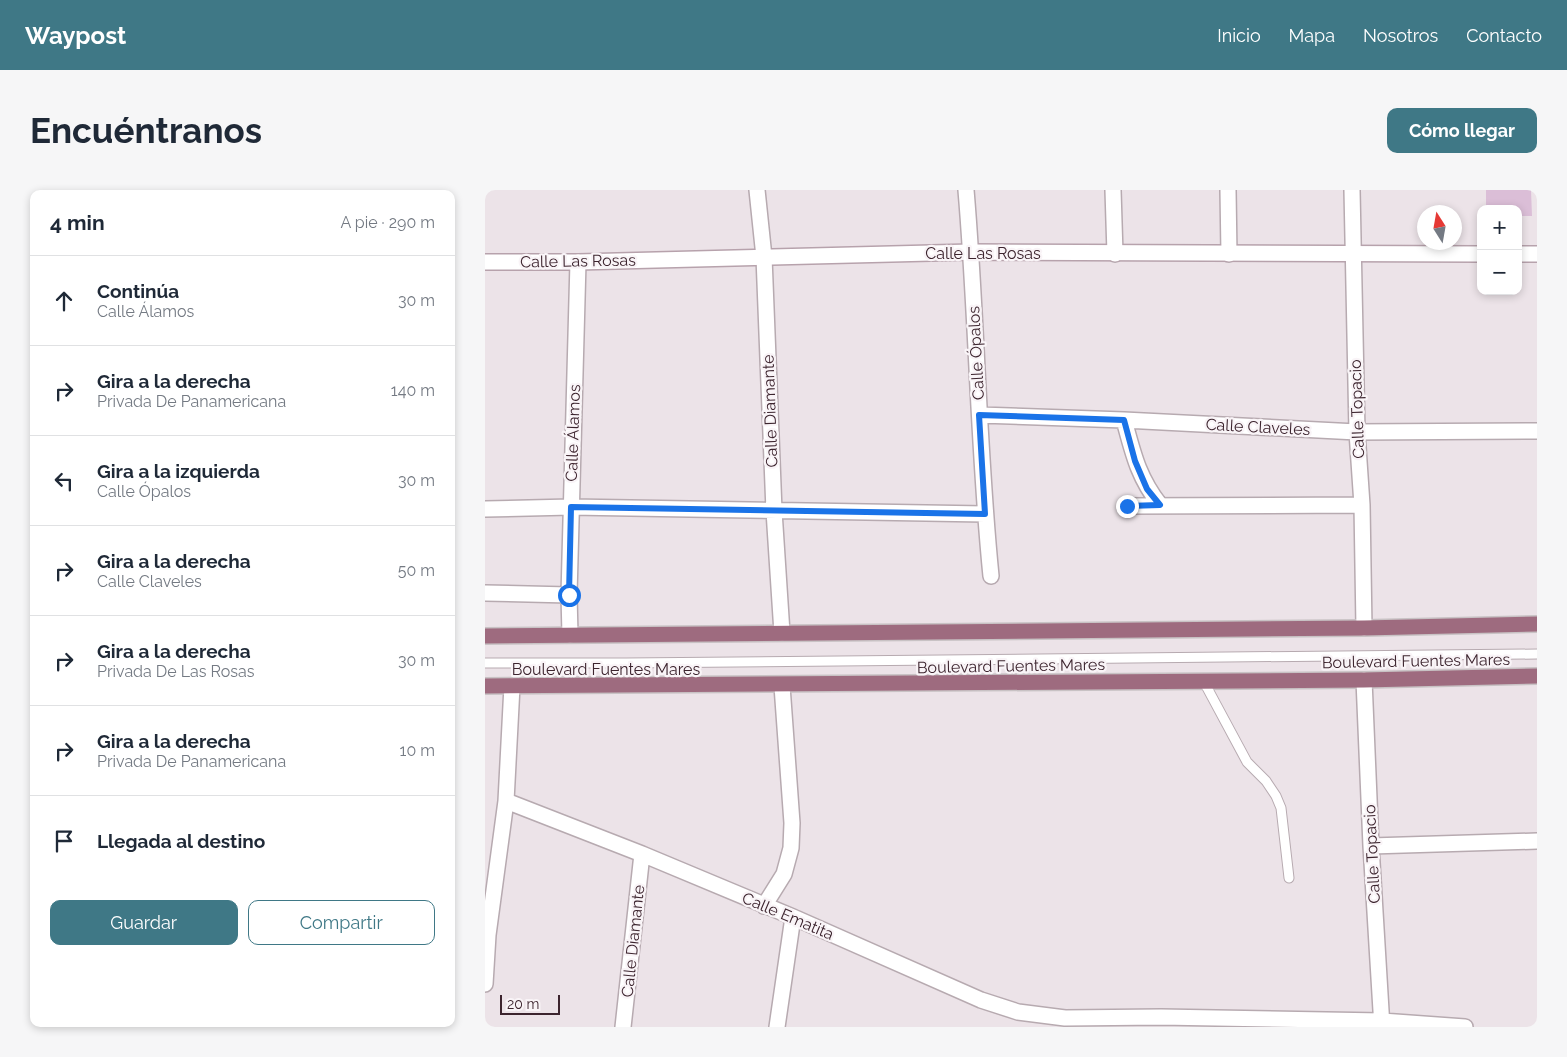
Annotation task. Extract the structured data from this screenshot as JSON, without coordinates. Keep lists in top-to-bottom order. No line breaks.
{"streets":{"main road":["Boulevard Fuentes Mares"],"street":["Calle Las Rosas","Calle Ópalos","Calle Topacio","Calle Diamante","Calle Claveles","Calle Álamos","Calle Ematita"]},"crossings":[["Calle Las Rosas","Calle Ópalos"],["Calle Las Rosas","Calle Topacio"],["Calle Las Rosas","Calle Diamante"],["Calle Las Rosas","Calle Álamos"],["Calle Ópalos","Calle Claveles"],["Calle Topacio","Calle Claveles"],["Calle Topacio","Boulevard Fuentes Mares"],["Calle Topacio","Calle Ematita"],["Calle Diamante","Boulevard Fuentes Mares"],["Calle Diamante","Calle Ematita"],["Calle Álamos","Boulevard Fuentes Mares"]],"scale_bar":"20 m","north":"top","page":{"header":"Waypost","nav":["Inicio","Mapa","Nosotros","Contacto"],"buttons":["Cómo llegar",["Guardar","Compartir"]],"title":"Encuéntranos","heading":["4 min","A pie · 290 m"],"map_buttons":["+","−"],"list":[["Continúa","Calle Álamos","30 m"],["Gira a la derecha","Privada De Panamericana","140 m"],["Gira a la izquierda","Calle Ópalos","30 m"],["Gira a la derecha","Calle Claveles","50 m"],["Gira a la derecha","Privada De Las Rosas","30 m"],["Gira a la derecha","Privada De Panamericana","10 m"],"Llegada al destino"],"scale":"20 m"}}
